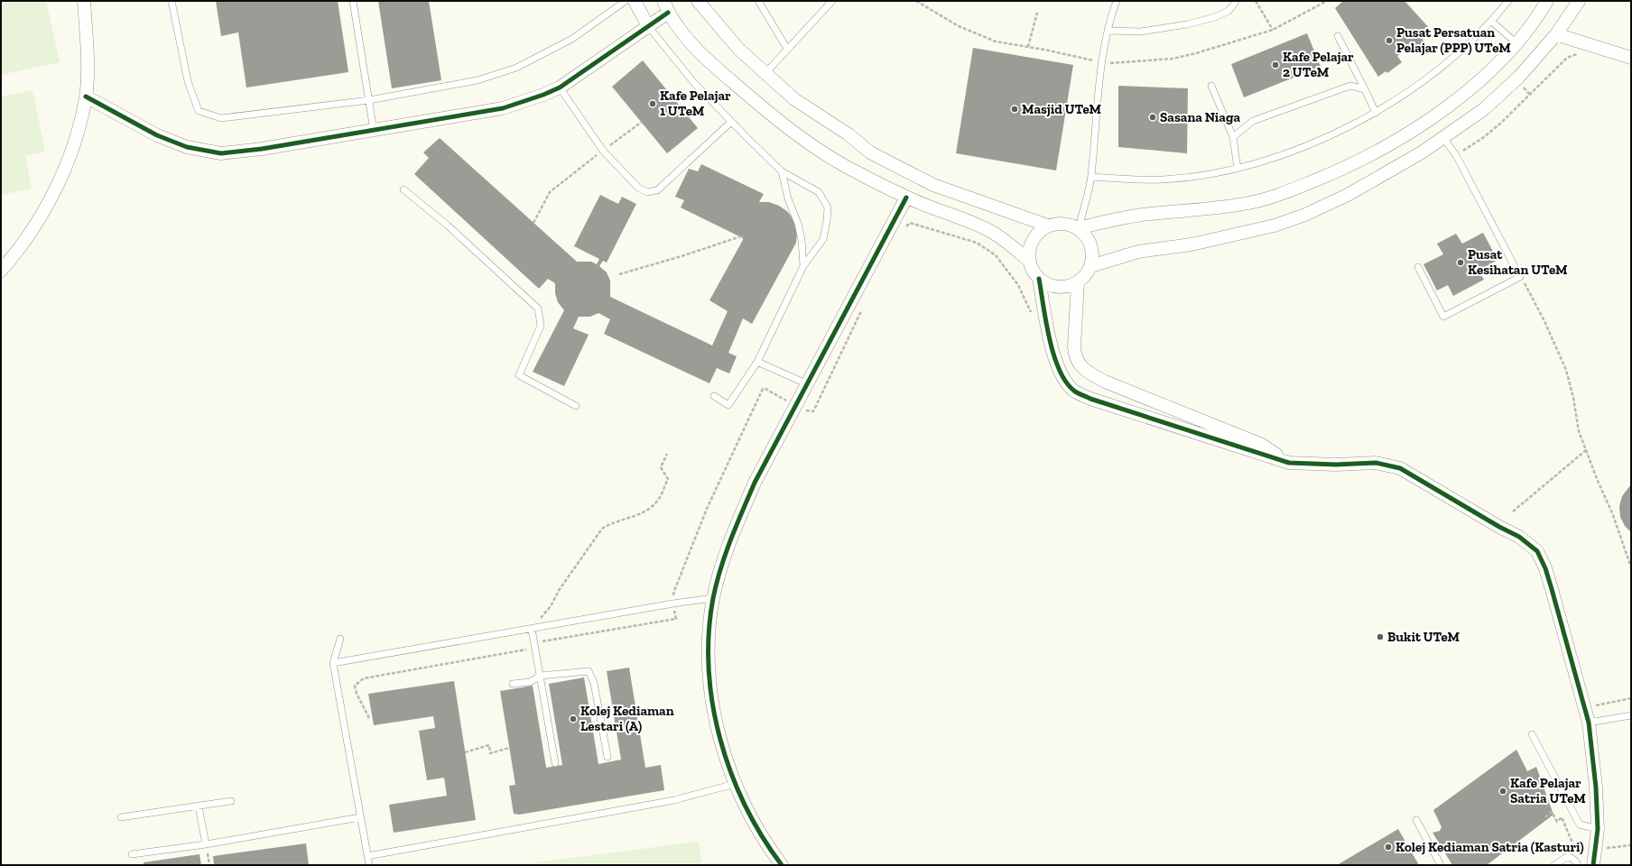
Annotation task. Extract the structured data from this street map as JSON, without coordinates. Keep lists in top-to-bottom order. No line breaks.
{"places":["Pusat Persatuan Pelajar (PPP) UTeM","Kafe Pelajar 2 UTeM","Kafe Pelajar 1 UTeM","Masjid UTeM","Sasana Niaga","Pusat Kesihatan UTeM","Bukit UTeM","Kolej Kediaman Lestari (A)","Kafe Pelajar Satria UTeM","Kolej Kediaman Satria (Kasturi)"]}
